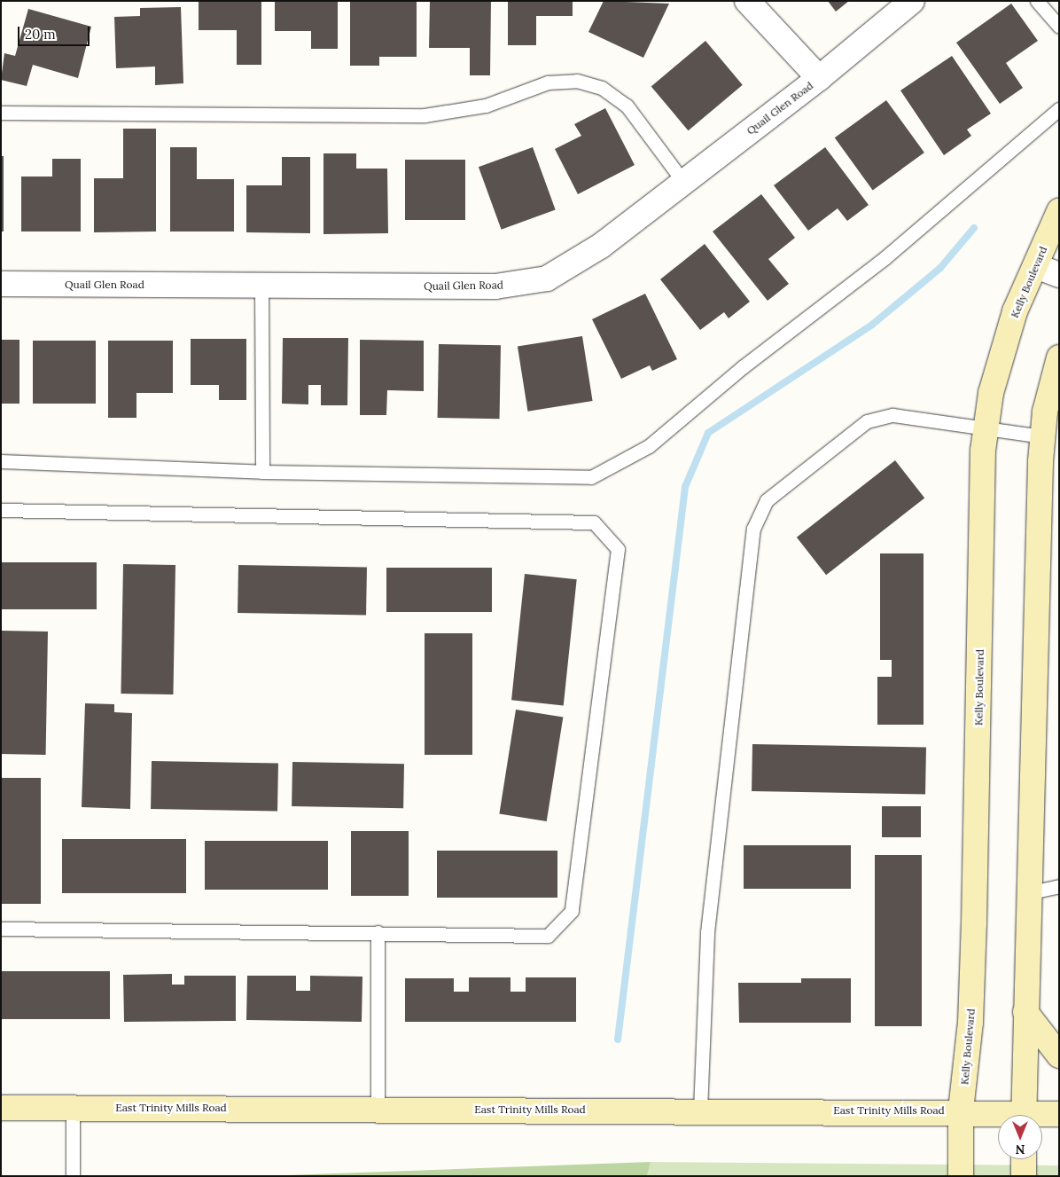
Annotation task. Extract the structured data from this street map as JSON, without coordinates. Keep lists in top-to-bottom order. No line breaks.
{"streets":{"main road":["Kelly Boulevard","East Trinity Mills Road"],"street":["Quail Glen Road"]},"crossings":[["Kelly Boulevard","East Trinity Mills Road"]],"scale_bar":"20 m","north":"bottom"}
